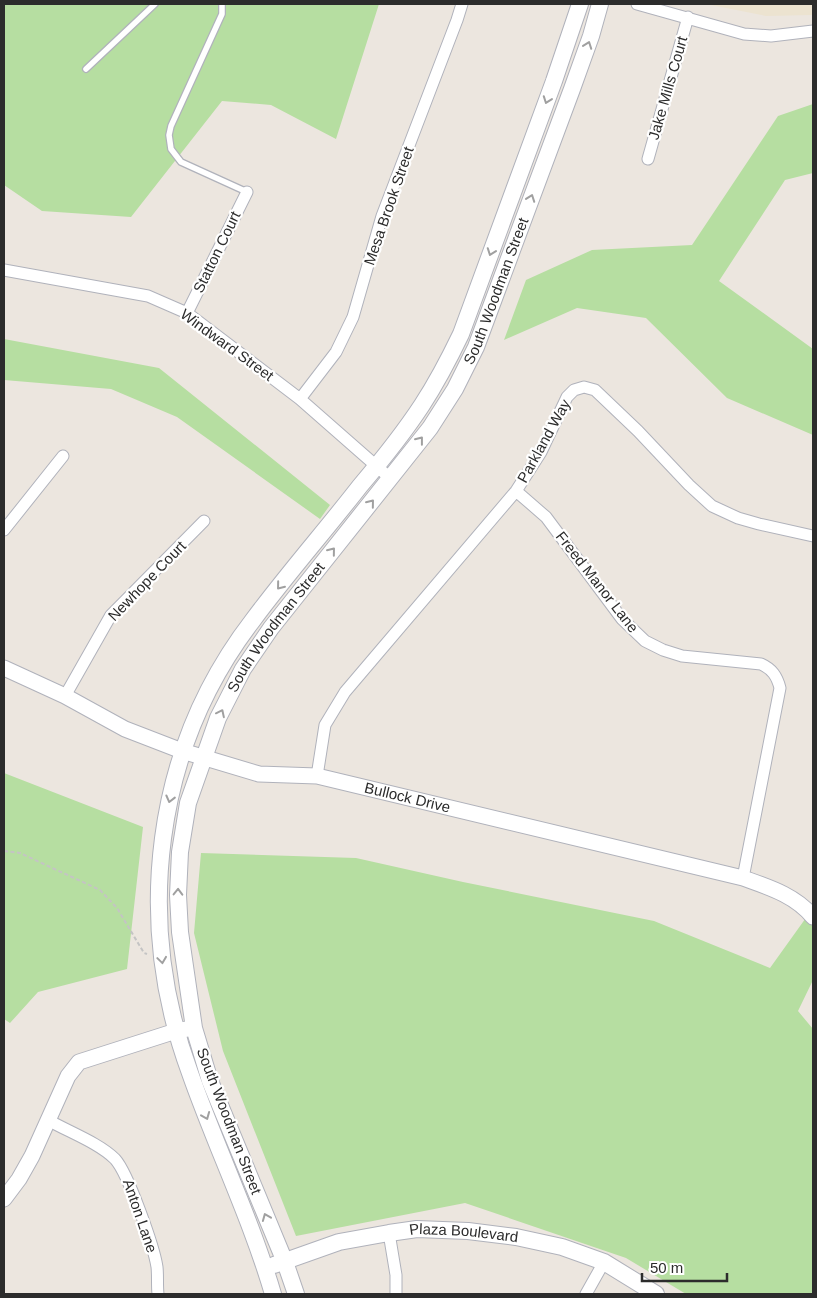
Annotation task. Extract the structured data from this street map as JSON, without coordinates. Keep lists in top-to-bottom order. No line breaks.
{"streets":{"main road":["South Woodman Street","Plaza Boulevard"],"street":["Jake Mills Court","Mesa Brook Street","Statton Court","Windward Street","Parkland Way","Newhope Court","Freed Manor Lane","Bullock Drive","Anton Lane"]},"crossings":[["Mesa Brook Street","Windward Street"],["Statton Court","Windward Street"],["South Woodman Street","Windward Street"],["South Woodman Street","Bullock Drive"],["South Woodman Street","Plaza Boulevard"],["Parkland Way","Freed Manor Lane"],["Parkland Way","Bullock Drive"],["Newhope Court","Bullock Drive"],["Freed Manor Lane","Bullock Drive"]],"scale_bar":"50 m"}
